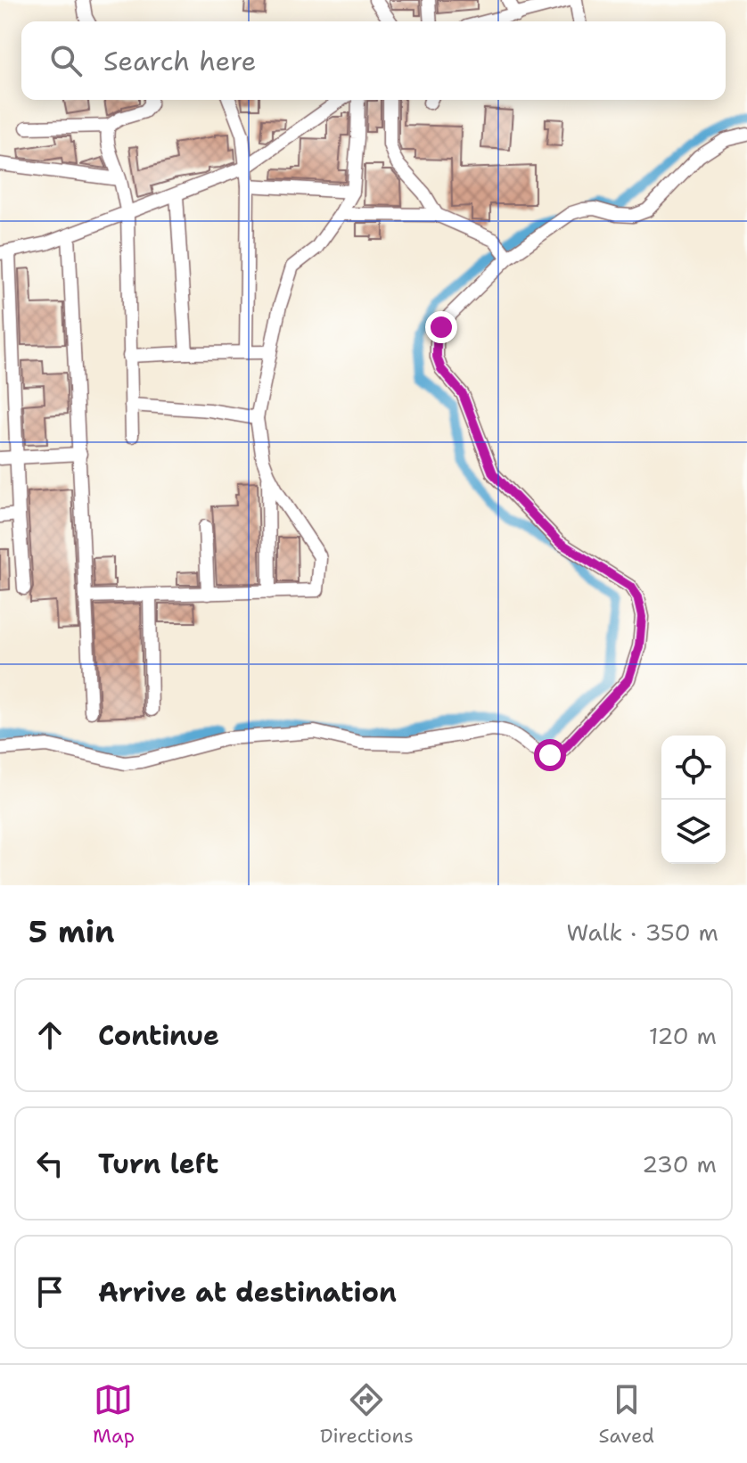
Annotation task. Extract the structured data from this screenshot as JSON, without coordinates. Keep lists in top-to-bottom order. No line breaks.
{"page":{"search":"Search here","heading":["5 min","Walk · 350 m"],"list":[["Continue","120 m"],["Turn left","230 m"],"Arrive at destination"],"nav":["Map","Directions","Saved"]}}
